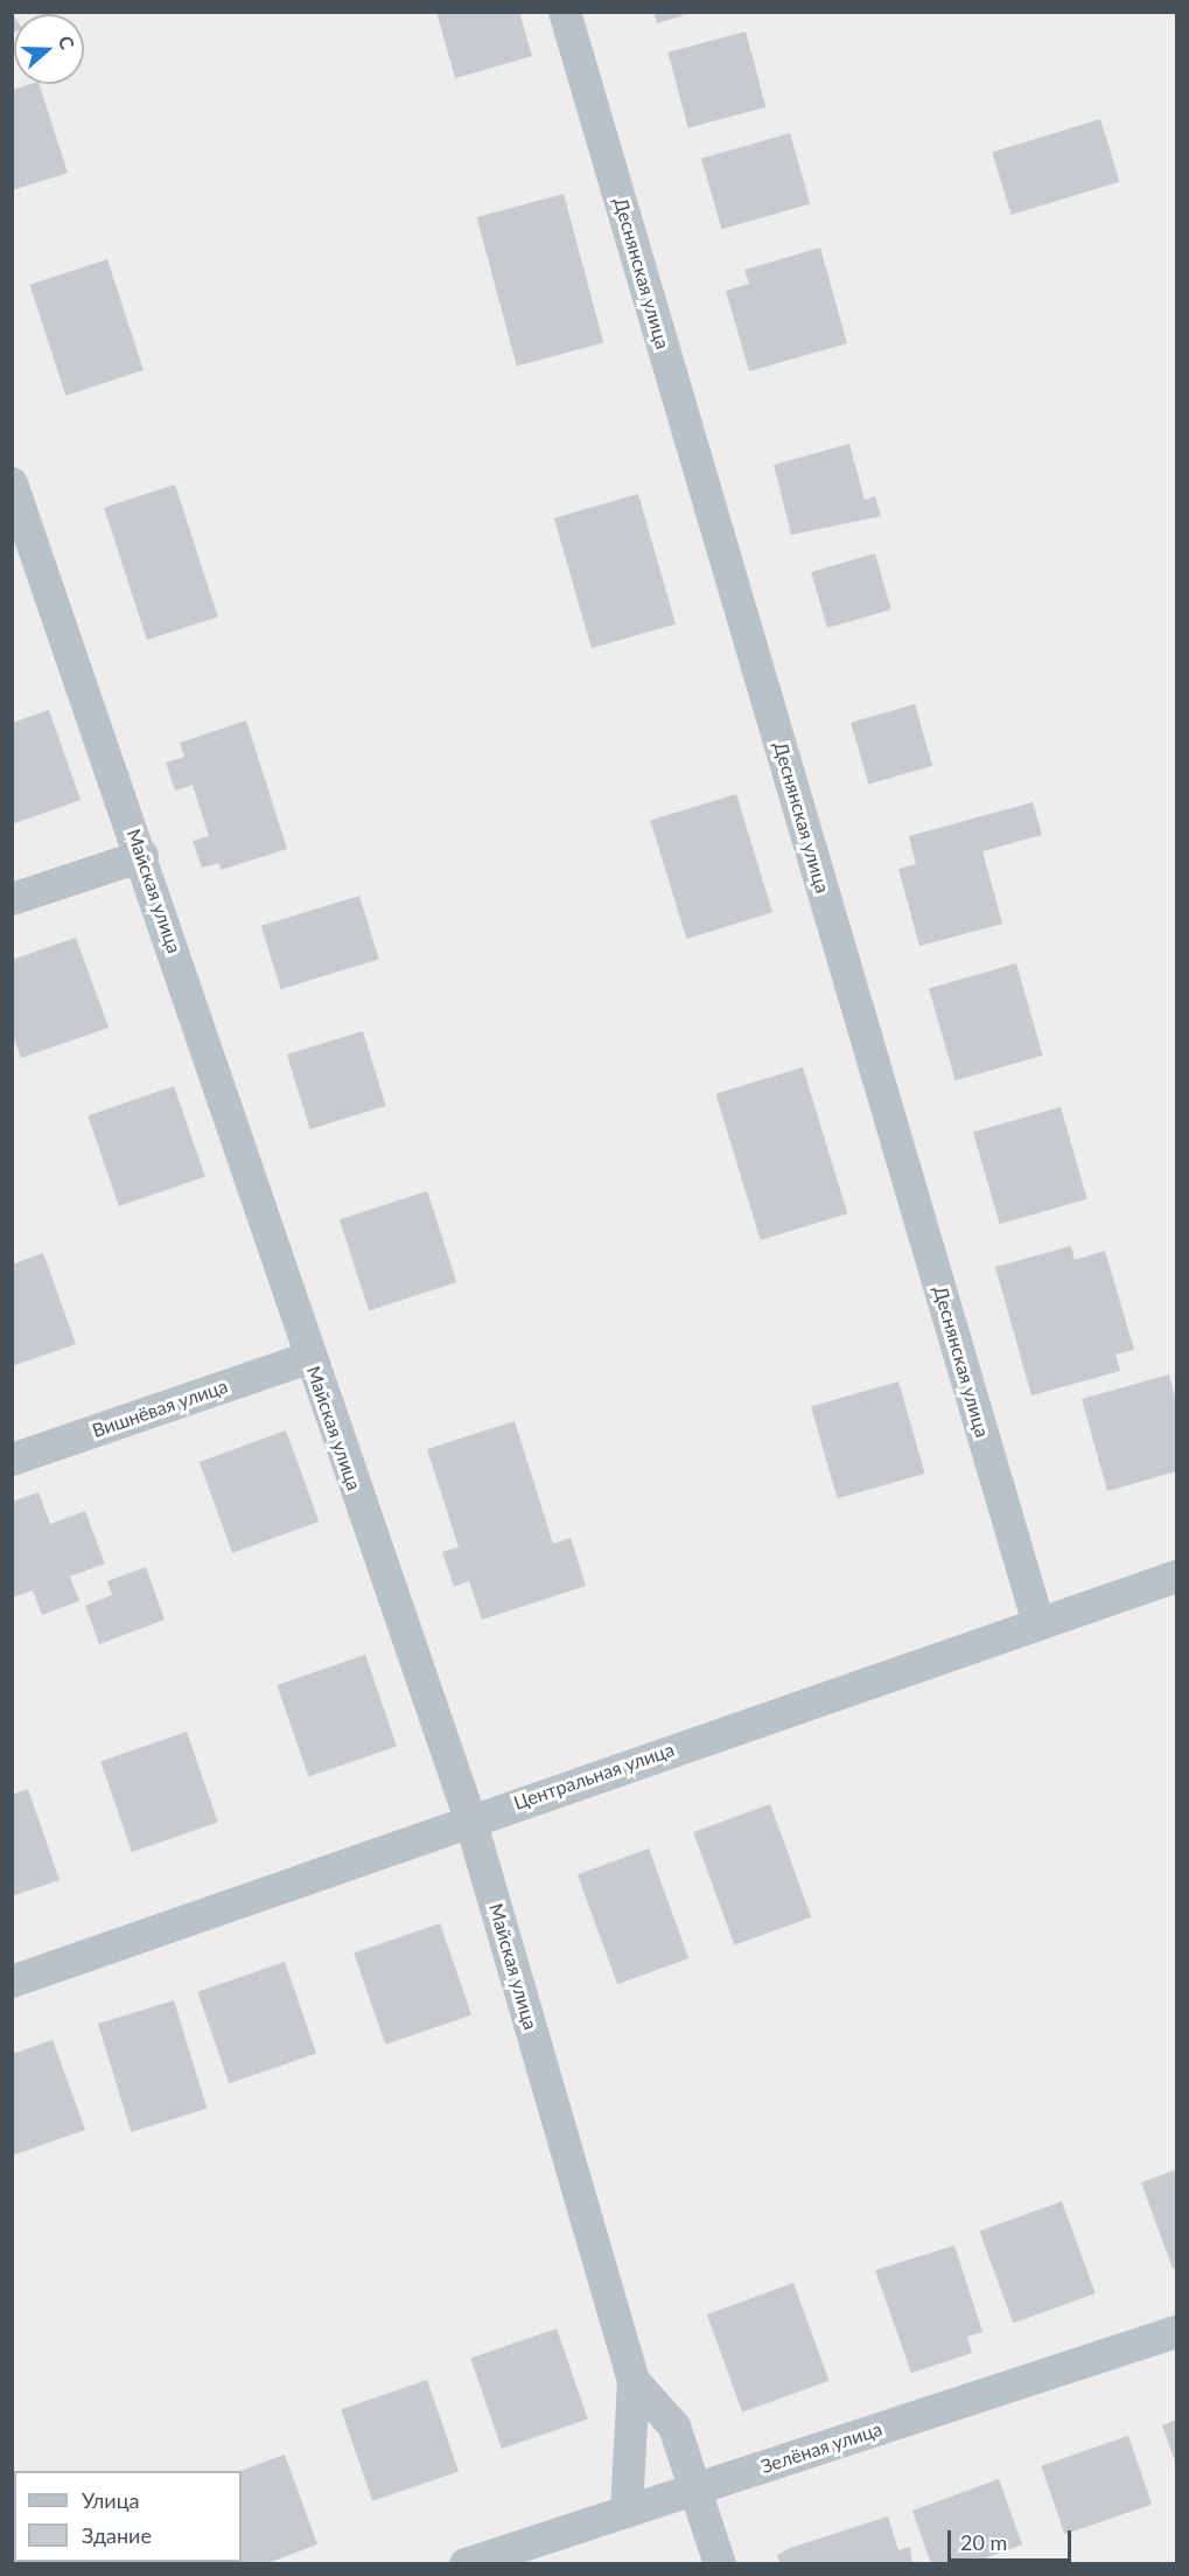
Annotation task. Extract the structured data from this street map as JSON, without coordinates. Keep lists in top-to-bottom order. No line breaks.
{"streets":{"street":["Деснянская улица","Майская улица","Вишнёвая улица","Центральная улица","Зелёная улица"]},"crossings":[["Деснянская улица","Центральная улица"],["Майская улица","Вишнёвая улица"],["Майская улица","Центральная улица"]],"legend":["Улица","Здание"],"scale_bar":"20 m","north":"right"}
